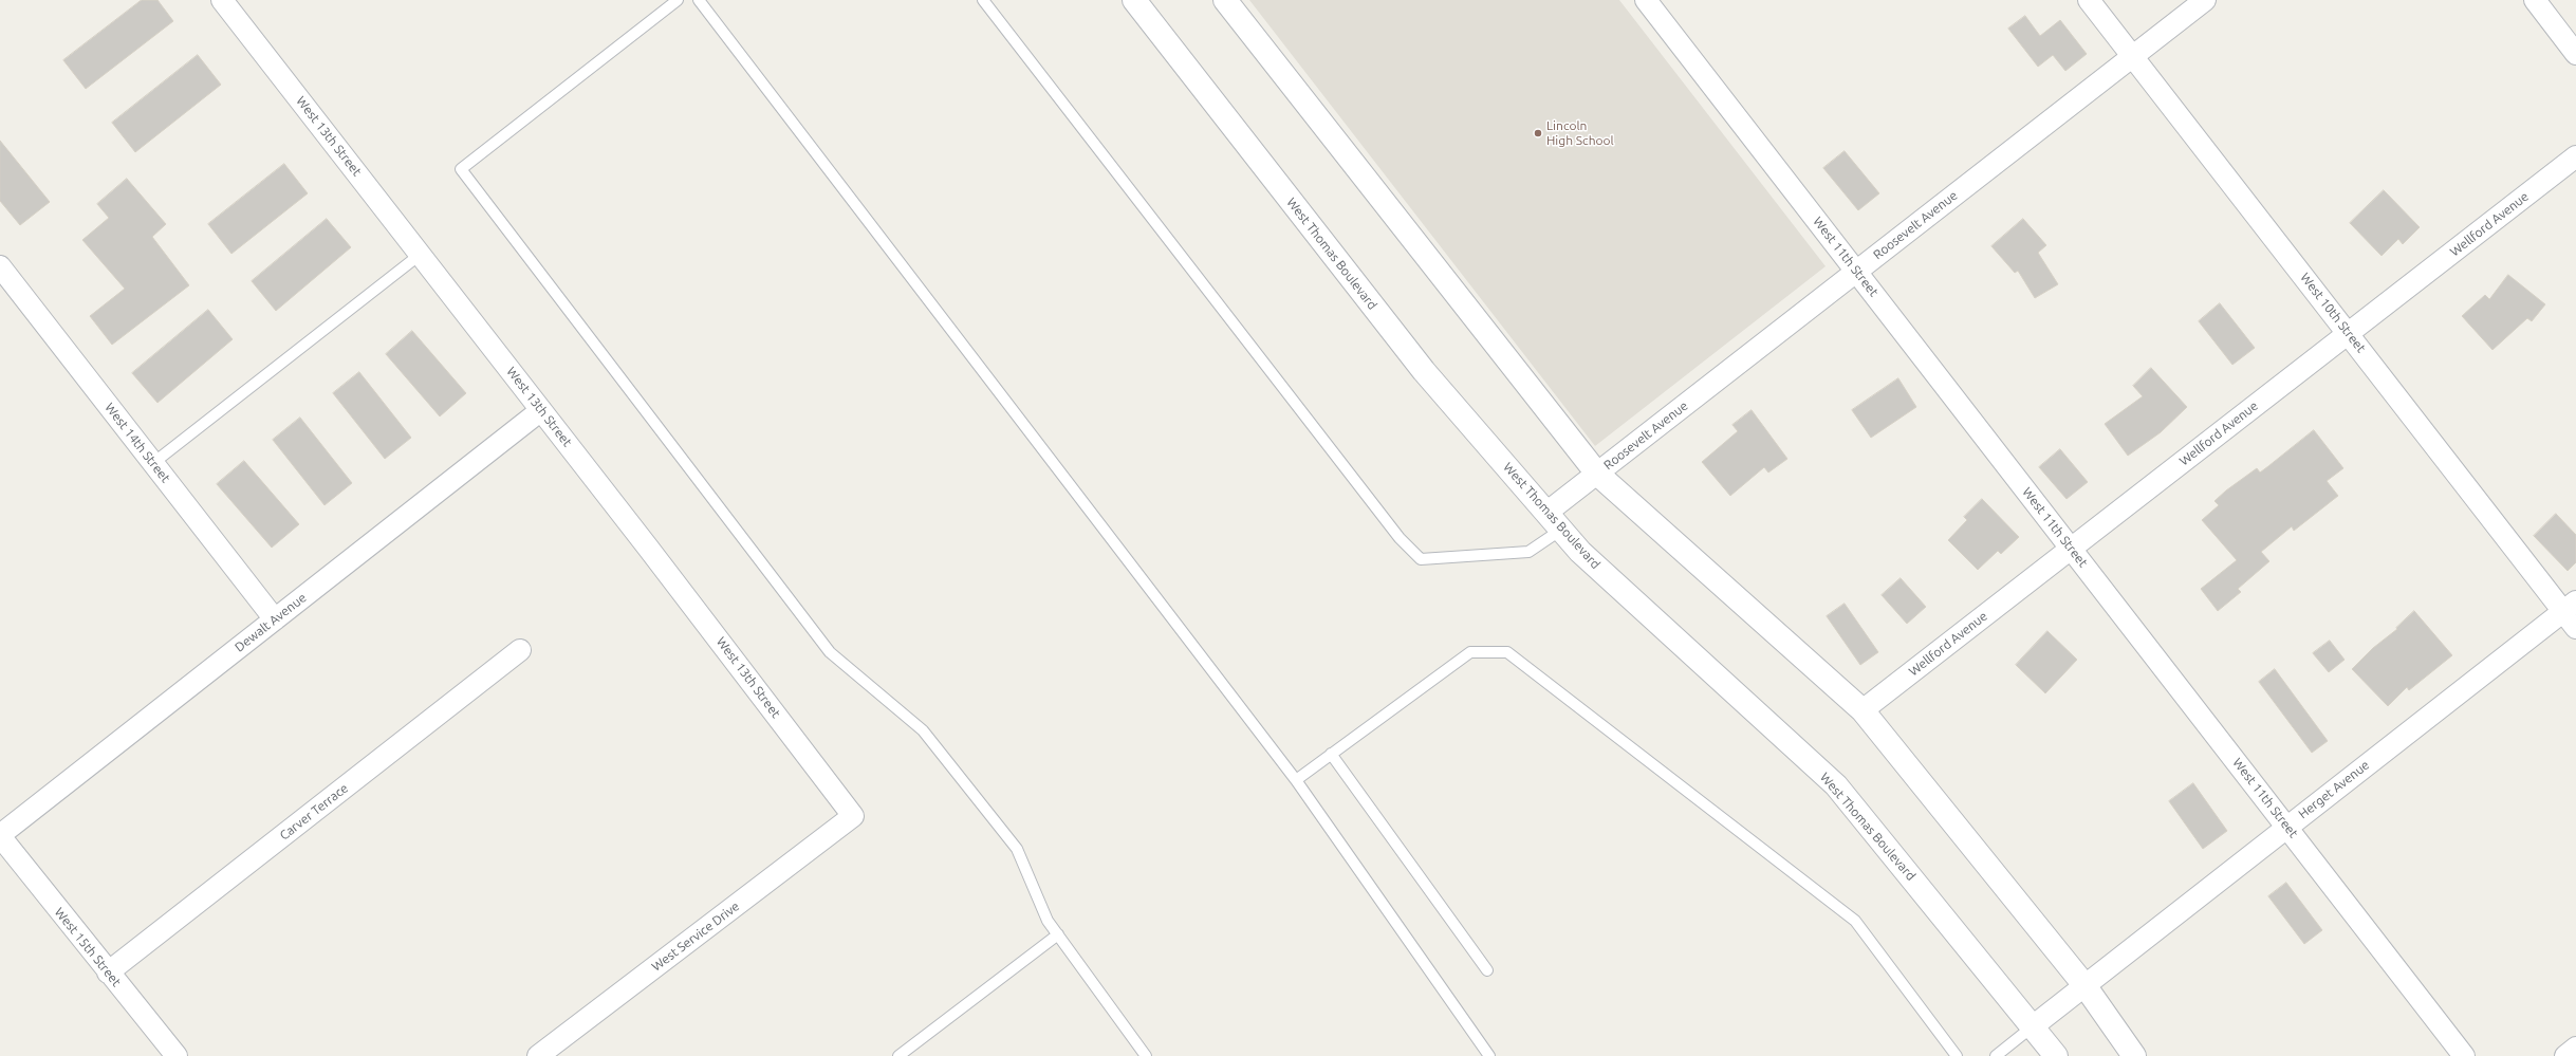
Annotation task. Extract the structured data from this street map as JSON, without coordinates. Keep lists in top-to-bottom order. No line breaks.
{"streets":{"street":["West 13th Street","Wellford Avenue","Roosevelt Avenue","West Thomas Boulevard","West 11th Street","West 10th Street","West 14th Street","Dewalt Avenue","Herget Avenue","Carver Terrace","West Service Drive","West 15th Street"]},"crossings":[["West 13th Street","Dewalt Avenue"],["West 13th Street","West Service Drive"],["Wellford Avenue","West 11th Street"],["Wellford Avenue","West 10th Street"],["Roosevelt Avenue","West Thomas Boulevard"],["Roosevelt Avenue","West 11th Street"],["Roosevelt Avenue","West 10th Street"],["West Thomas Boulevard","Herget Avenue"],["West 11th Street","Herget Avenue"],["West 10th Street","Herget Avenue"],["West 14th Street","Dewalt Avenue"],["Dewalt Avenue","West 15th Street"],["Carver Terrace","West 15th Street"]],"places":["Lincoln High School"]}
